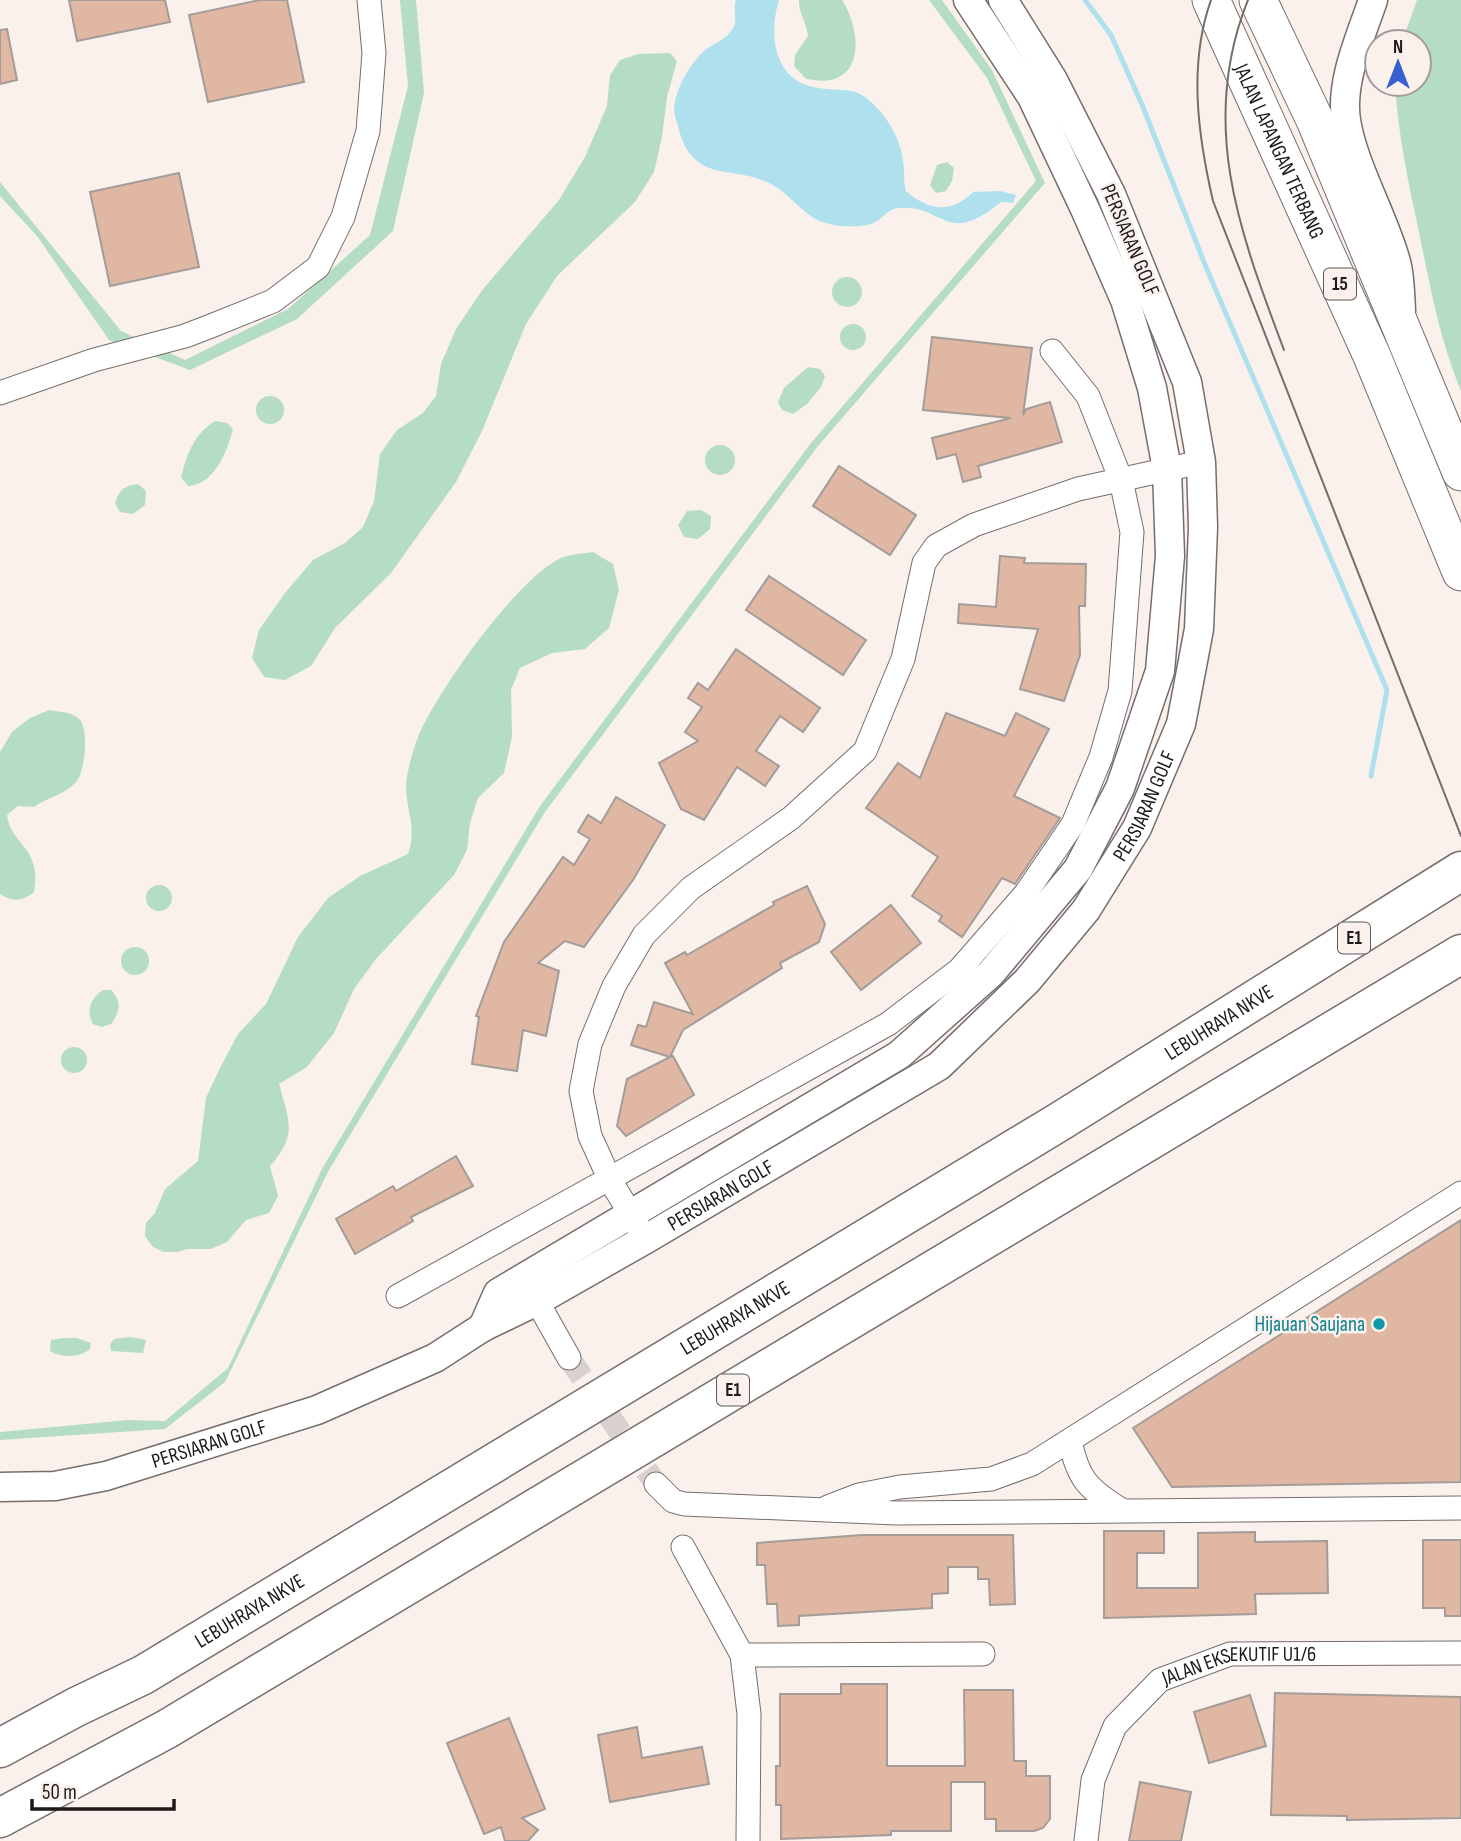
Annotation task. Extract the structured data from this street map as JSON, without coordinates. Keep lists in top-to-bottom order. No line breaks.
{"streets":{"highway":["E1","LEBUHRAYA NKVE"],"main road":["JALAN LAPANGAN TERBANG","15"],"street":["PERSIARAN GOLF","JALAN EKSEKUTIF U1/6"]},"places":["Hijauan Saujana"],"scale_bar":"50 m","north":"top"}
